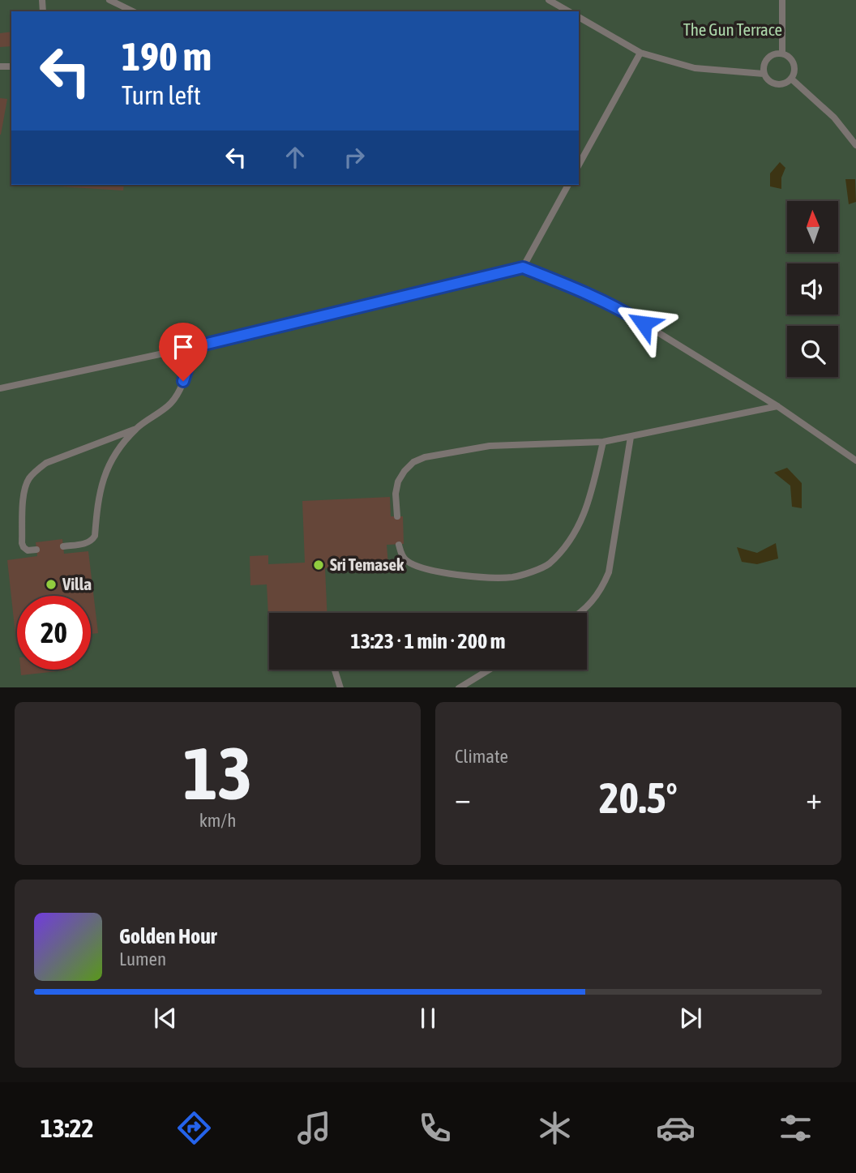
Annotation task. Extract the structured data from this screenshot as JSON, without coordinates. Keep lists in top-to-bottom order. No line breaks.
{"parks":["The Gun Terrace"],"places":["Sri Temasek","Villa"],"north":"top","page":{"turn":["190 m","Turn left"],"limit":"20","trip":"13:23 · 1 min · 200 m","tile":[["13","km/h"],"Climate"],"heat":["−","20.5°","+"],"song":["Golden Hour","Lumen"],"tabs":"13:22"}}
